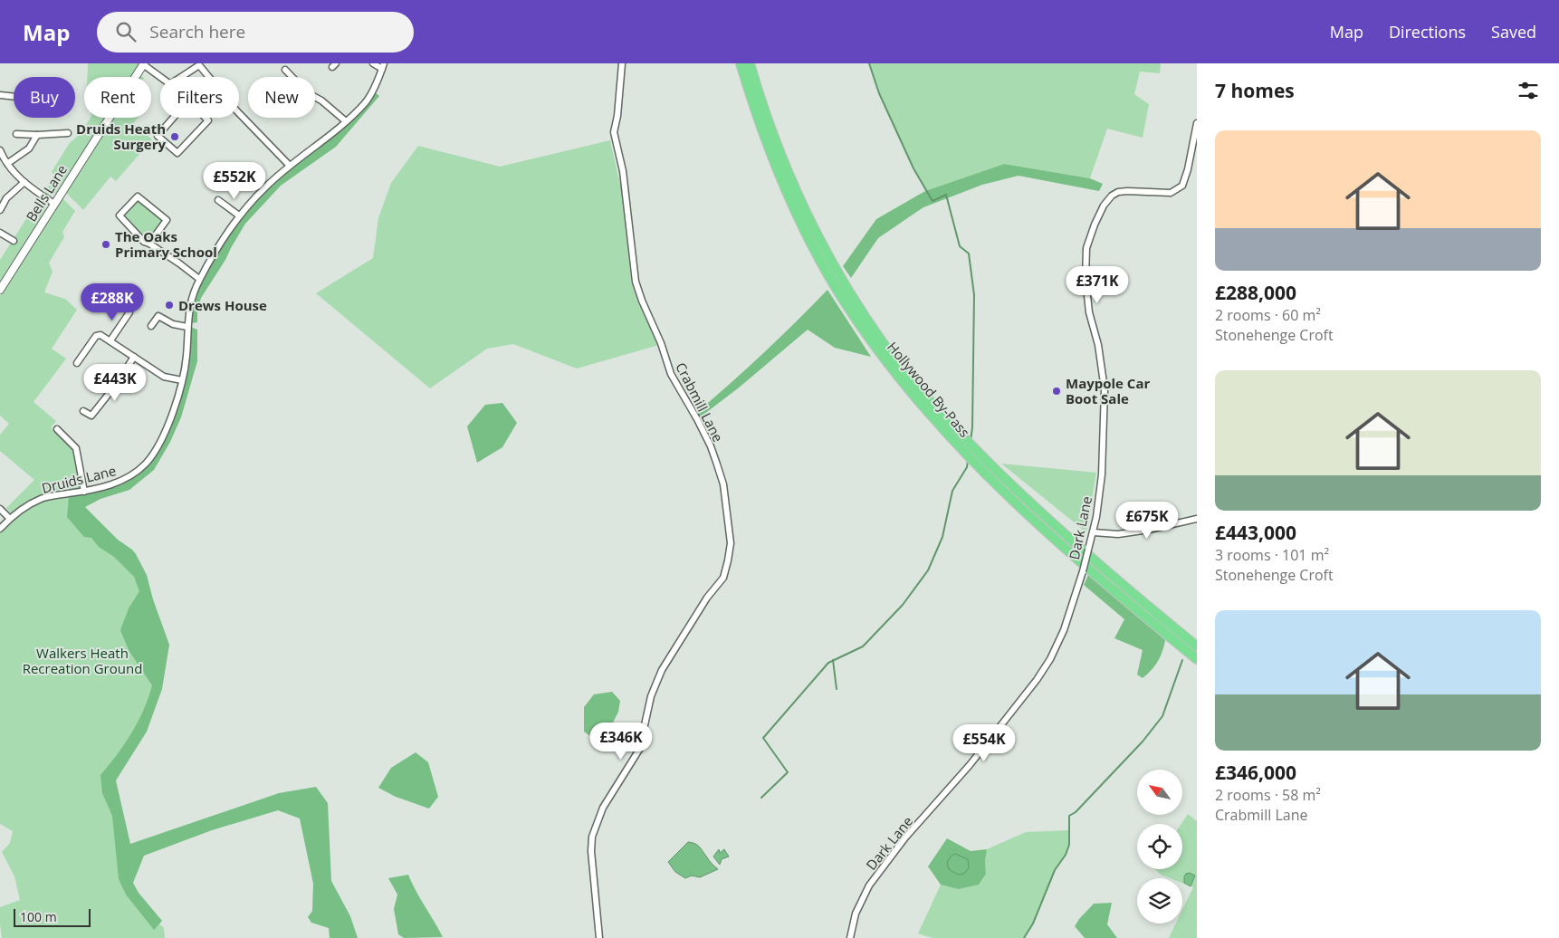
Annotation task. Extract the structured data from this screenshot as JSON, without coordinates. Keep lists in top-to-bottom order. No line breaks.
{"streets":{"highway":["Hollywood By-Pass"],"street":["Bells Lane","Crabmill Lane","Druids Lane","Dark Lane"]},"parks":["Walkers Heath Recreation Ground"],"places":["Druids Heath Surgery","The Oaks Primary School","Drews House","Maypole Car Boot Sale"],"scale_bar":"100 m","north":"top left","page":{"header":"Map","search":"Search here","nav":["Map","Directions","Saved"],"heading":"7 homes","chip":["Buy","Rent","Filters","New"],"list":[{"name":"£288,000","note":"2 rooms · 60 m² · Stonehenge Croft"},{"name":"£443,000","note":"3 rooms · 101 m² · Stonehenge Croft"},{"name":"£346,000","note":"2 rooms · 58 m² · Crabmill Lane"}],"price":["£552K","£371K","£288K","£443K","£675K","£346K","£554K"],"scale":"100 m"}}
